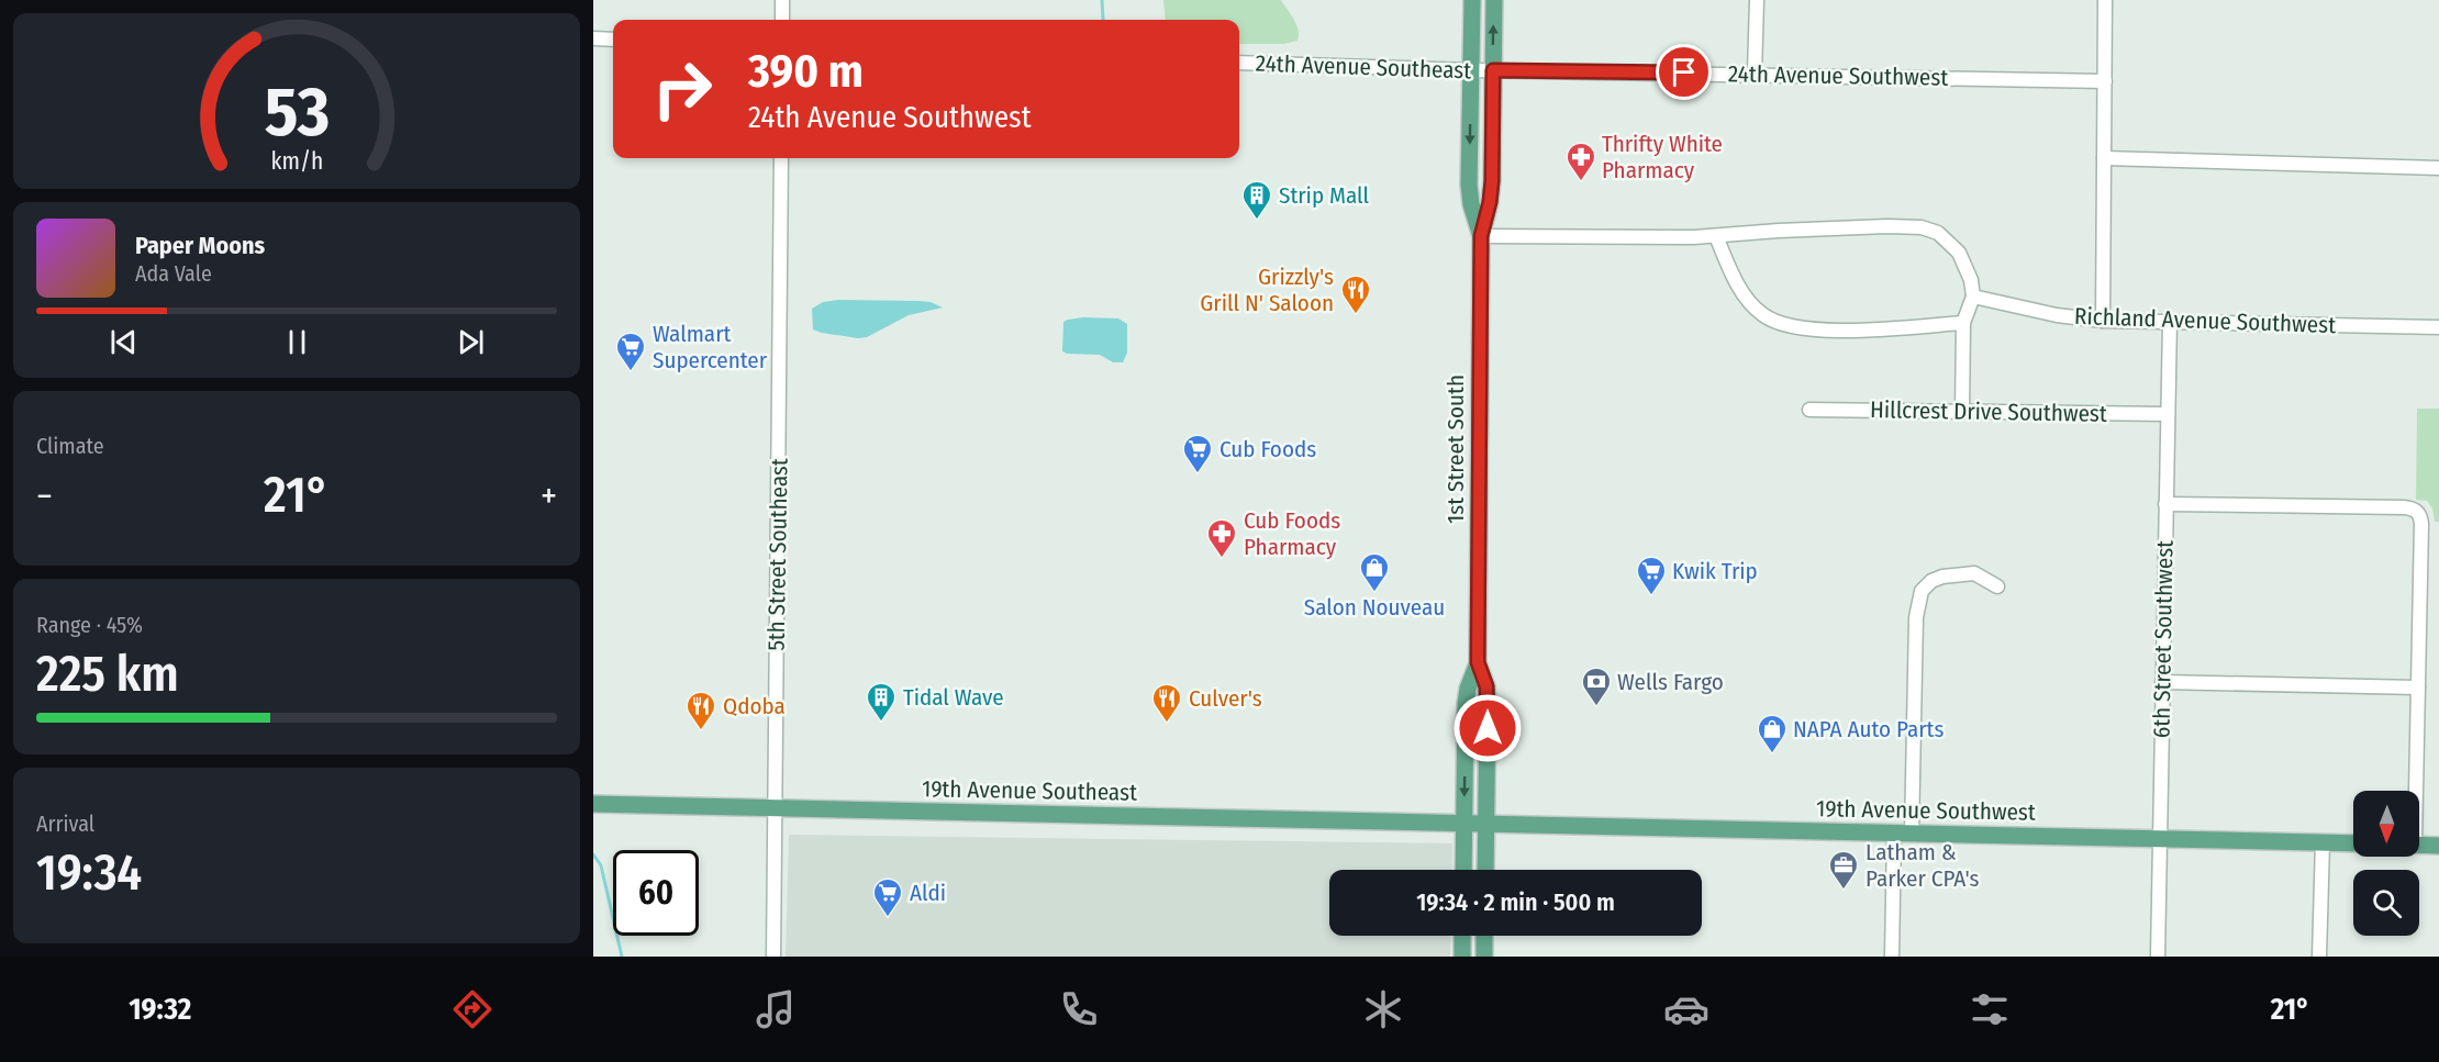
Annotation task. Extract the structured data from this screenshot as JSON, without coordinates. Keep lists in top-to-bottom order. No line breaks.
{"streets":{"main road":["1st Street South","19th Avenue Southeast","19th Avenue Southwest"],"street":["24th Avenue Southeast","24th Avenue Southwest","Richland Avenue Southwest","Hillcrest Drive Southwest","5th Street Southeast","6th Street Southwest"]},"crossings":[["24th Avenue Southeast","24th Avenue Southwest"],["24th Avenue Southeast","1st Street South"],["24th Avenue Southwest","1st Street South"],["Richland Avenue Southwest","6th Street Southwest"],["Hillcrest Drive Southwest","6th Street Southwest"],["1st Street South","19th Avenue Southeast"],["1st Street South","19th Avenue Southwest"],["5th Street Southeast","19th Avenue Southeast"],["6th Street Southwest","19th Avenue Southwest"],["19th Avenue Southeast","19th Avenue Southwest"]],"places":{"pharmacy":["Thrifty White Pharmacy","Cub Foods Pharmacy"],"building":["Strip Mall","Tidal Wave"],"restaurant":["Grizzly's Grill N' Saloon","Culver's","Qdoba"],"supermarket":["Walmart Supercenter","Cub Foods","Kwik Trip","Aldi"],"shop":["Salon Nouveau","NAPA Auto Parts"],"bank":["Wells Fargo"],"office":["Latham & Parker CPA's"]},"north":"bottom","page":{"turn":["390 m","24th Avenue Southwest"],"song":["Paper Moons","Ada Vale"],"tile":["Climate",["Range · 45%","225 km"],["Arrival","19:34"]],"heat":["−","21°","+"],"limit":"60","trip":"19:34 · 2 min · 500 m","tabs":["19:32","21°"],"gauge":["53","km/h"]}}
